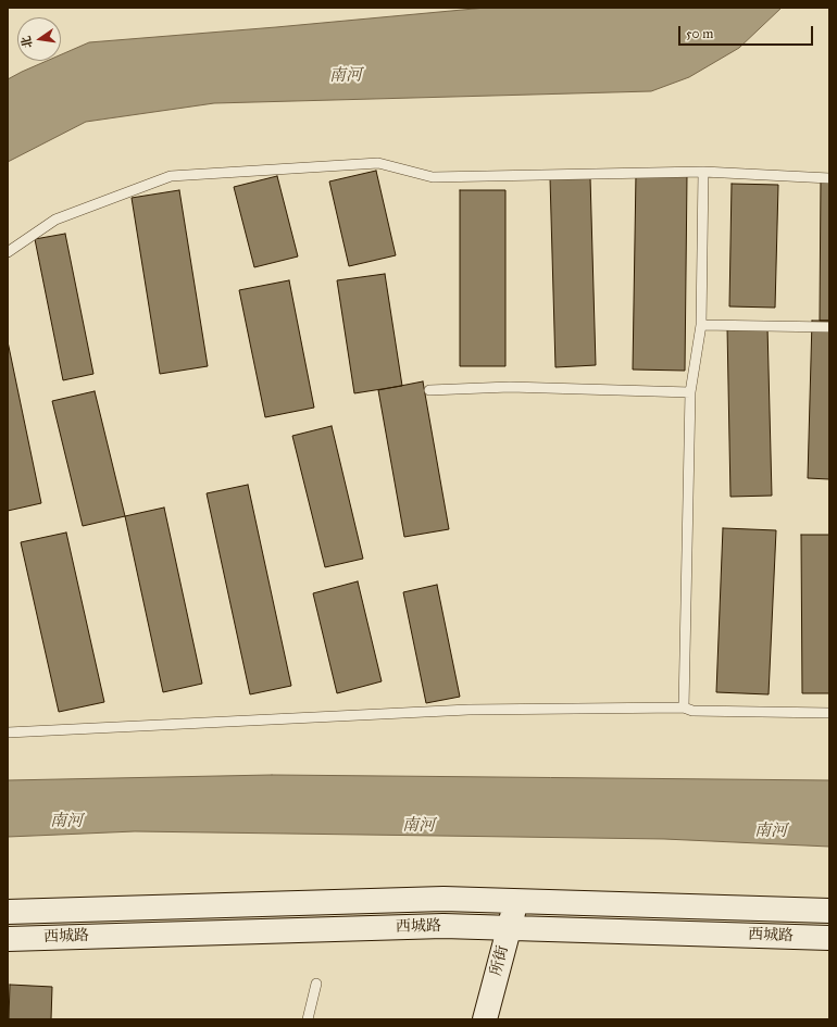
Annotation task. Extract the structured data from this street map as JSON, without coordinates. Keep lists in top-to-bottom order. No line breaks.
{"streets":{"main road":["西城路","所街"]},"crossings":[["西城路","所街"]],"water":["南河"],"scale_bar":"50 m","north":"left"}
